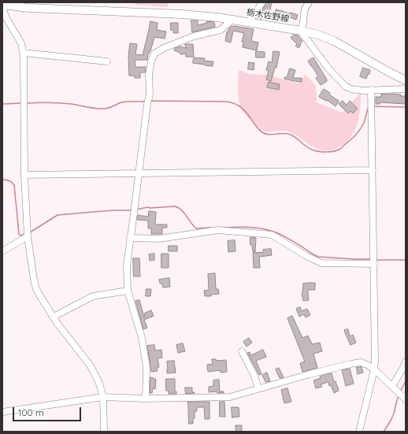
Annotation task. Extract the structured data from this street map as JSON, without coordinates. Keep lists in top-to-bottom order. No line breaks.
{"streets":{"main road":["栃木佐野線"]},"scale_bar":"100 m"}
